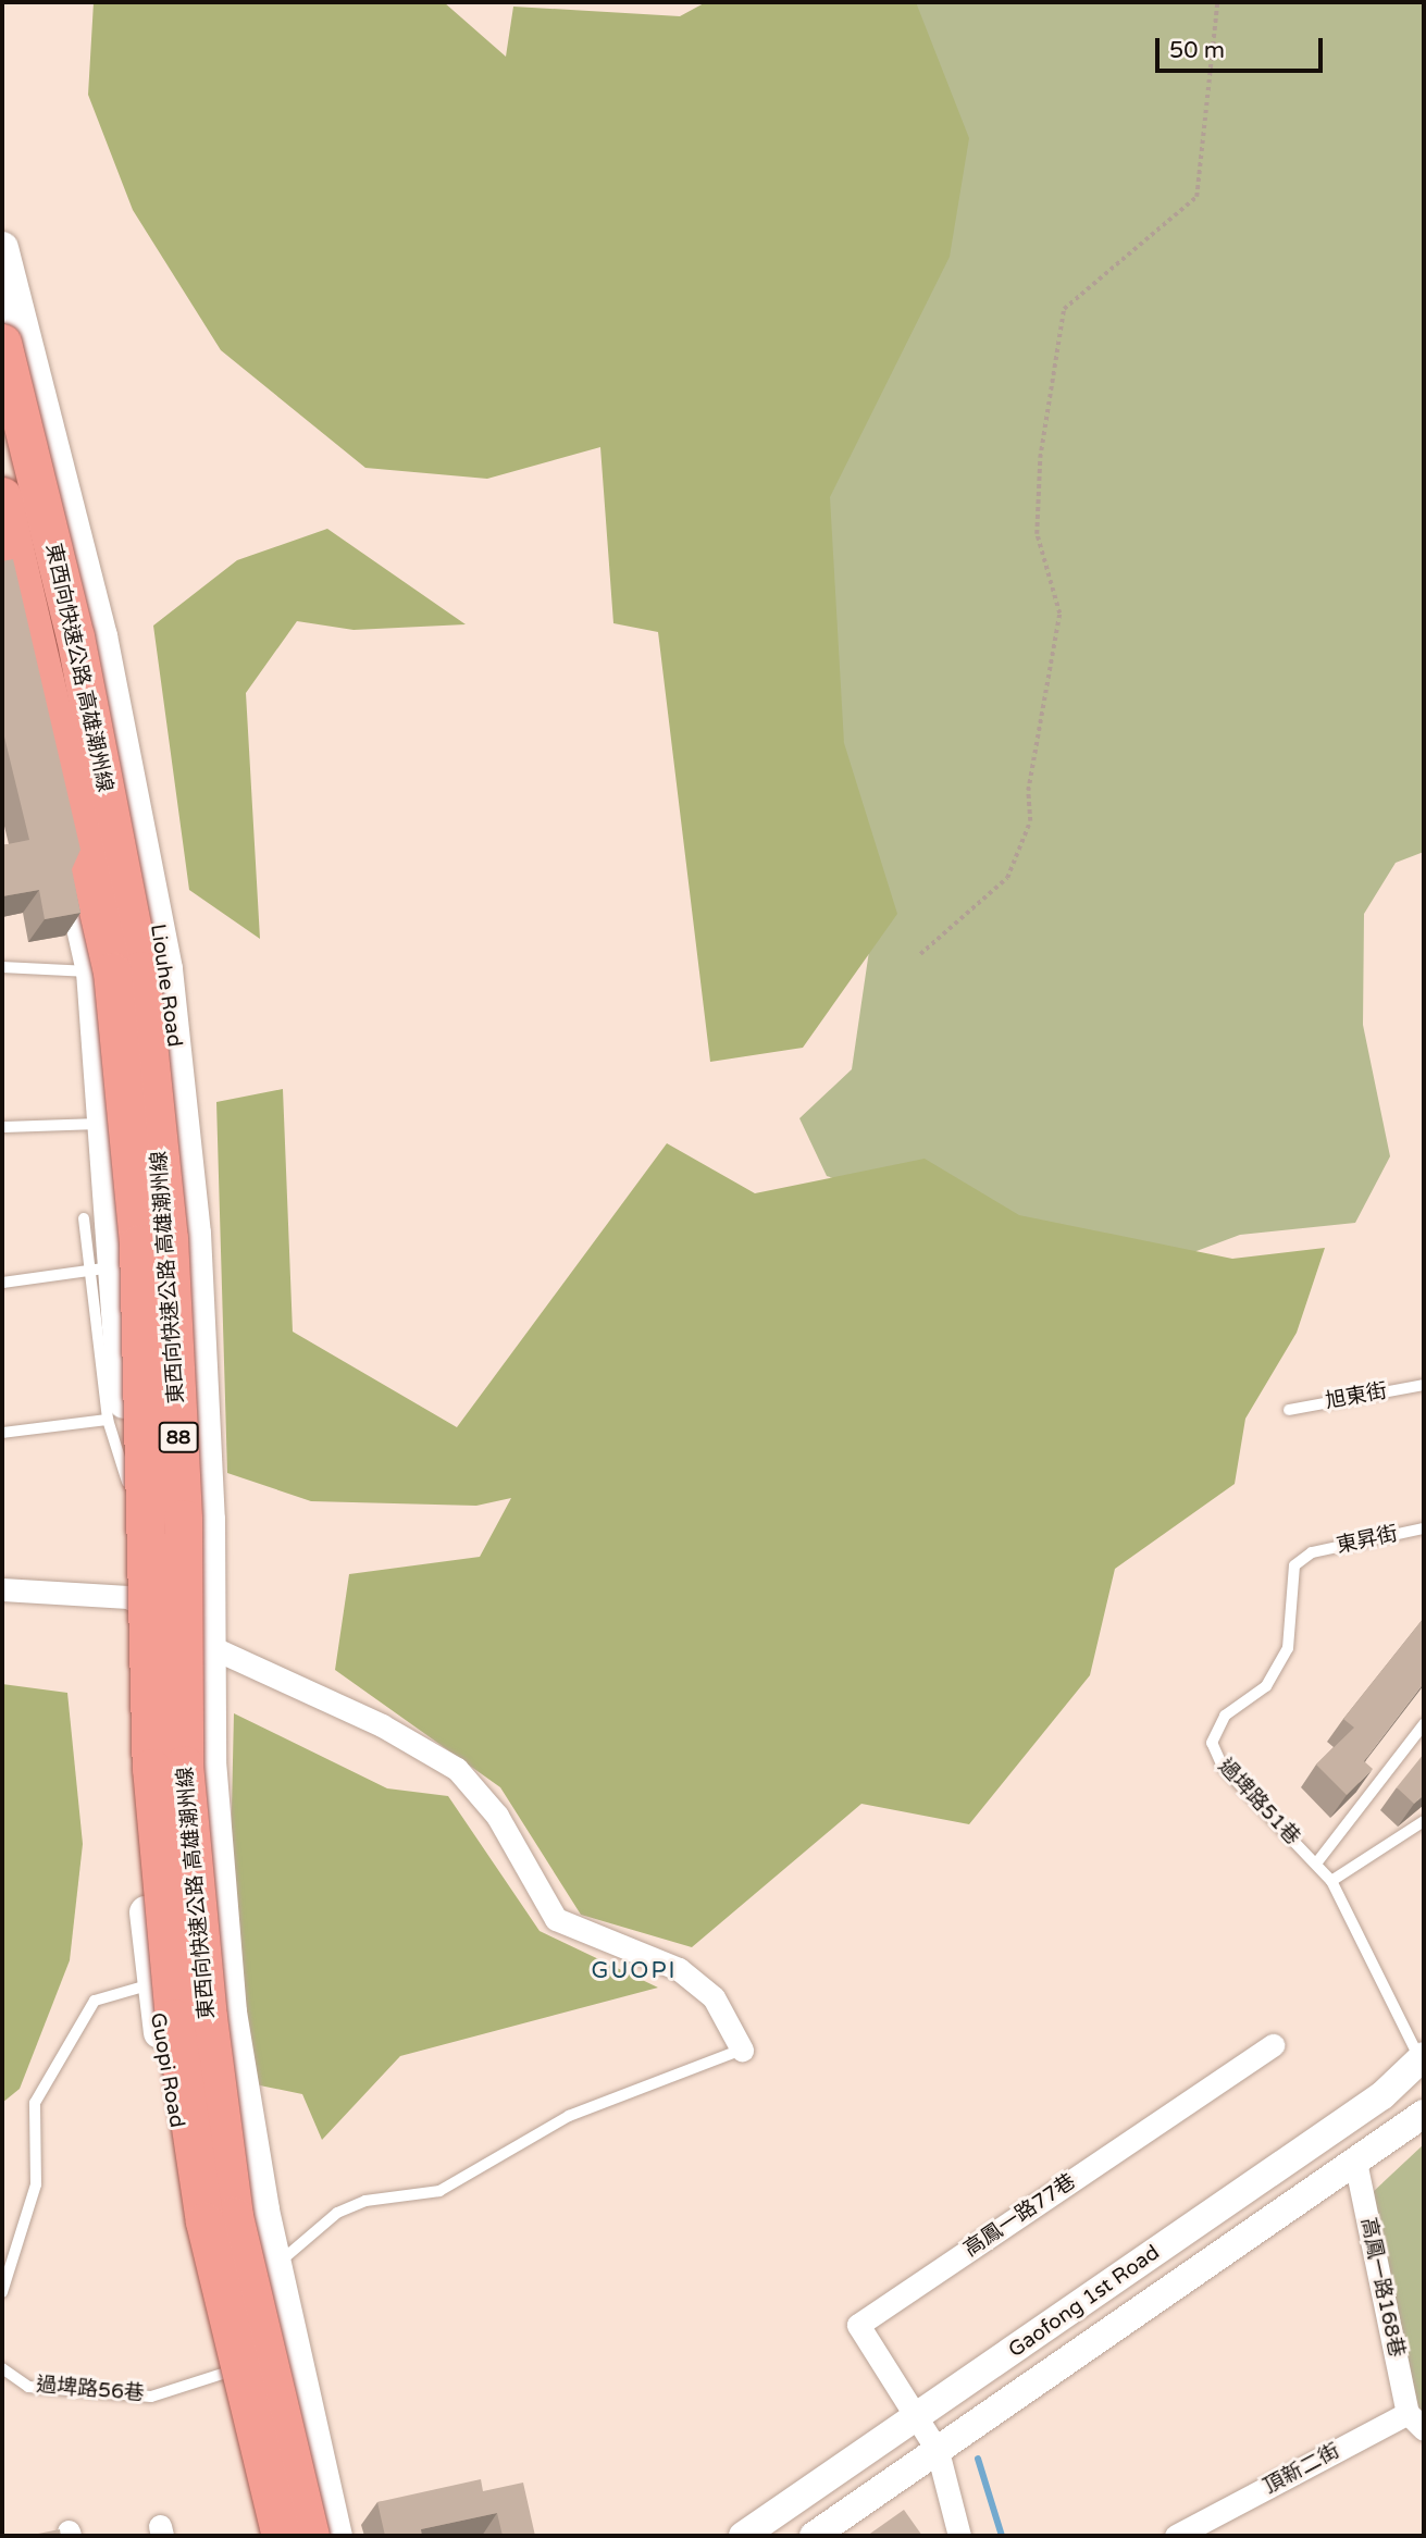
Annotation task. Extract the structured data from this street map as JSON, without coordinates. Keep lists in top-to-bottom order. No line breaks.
{"streets":{"highway":["東西向快速公路 高雄潮州線","88"],"main road":["Liouhe Road","Guopi Road"],"street":["高鳳一路77巷","高鳳一路168巷","Gaofong 1st Road","頂新二街"],"lane":["旭東街","東昇街","過埤路51巷","過埤路56巷"]},"crossings":[["東昇街","過埤路51巷"],["過埤路51巷","Gaofong 1st Road"],["Guopi Road","過埤路56巷"],["高鳳一路77巷","Gaofong 1st Road"],["高鳳一路168巷","Gaofong 1st Road"],["高鳳一路168巷","頂新二街"]],"districts":["GUOPI"],"scale_bar":"50 m"}
